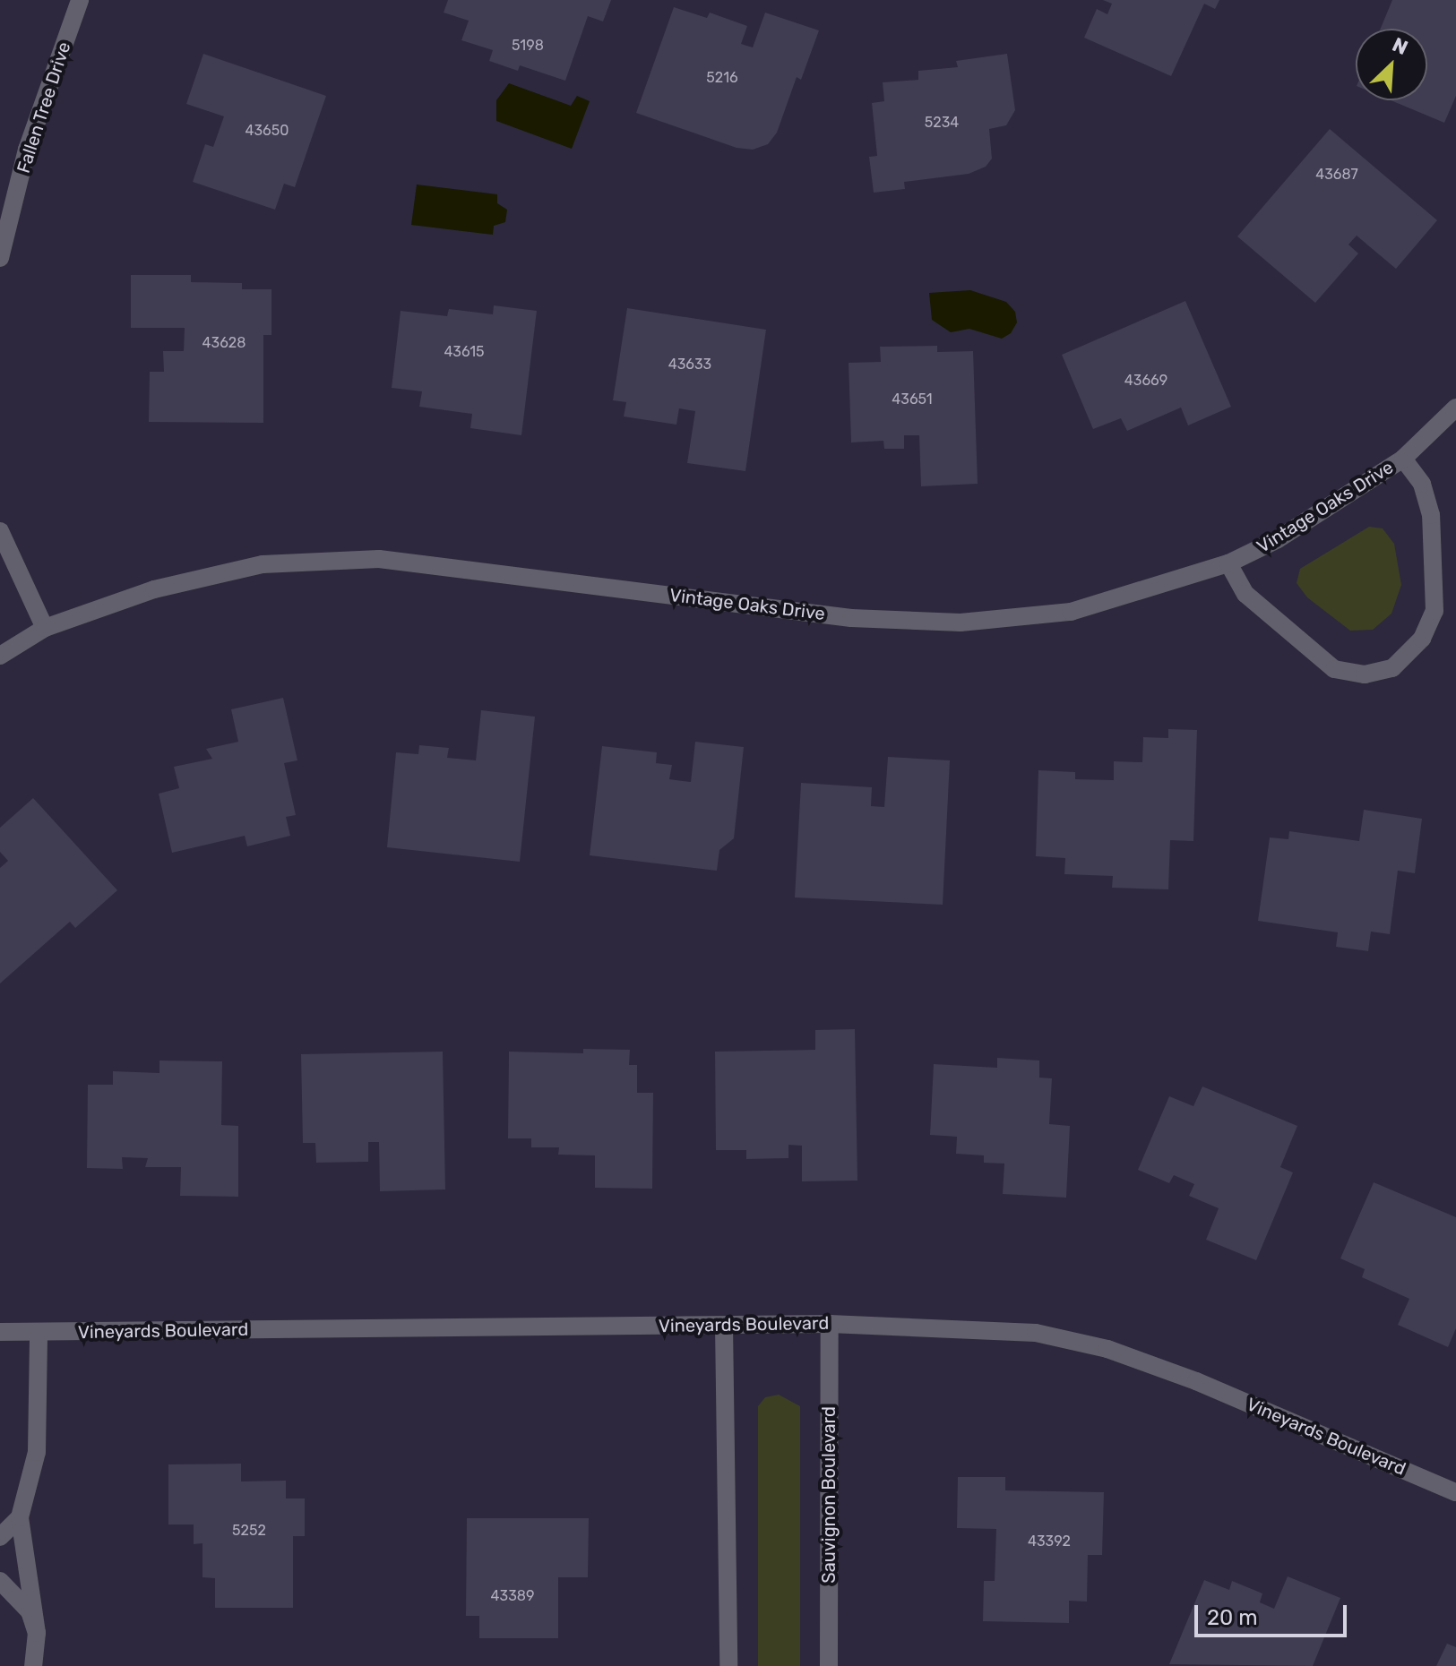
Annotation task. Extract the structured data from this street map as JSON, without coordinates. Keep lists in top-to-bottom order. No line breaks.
{"streets":{"street":["Fallen Tree Drive","Vintage Oaks Drive","Vineyards Boulevard","Sauvignon Boulevard"]},"crossings":[["Vineyards Boulevard","Sauvignon Boulevard"]],"house_numbers":["5198","5216","5234","43650","43687","43628","43615","43633","43669","43651","5252","43392","43389"],"scale_bar":"20 m","north":"top right"}
